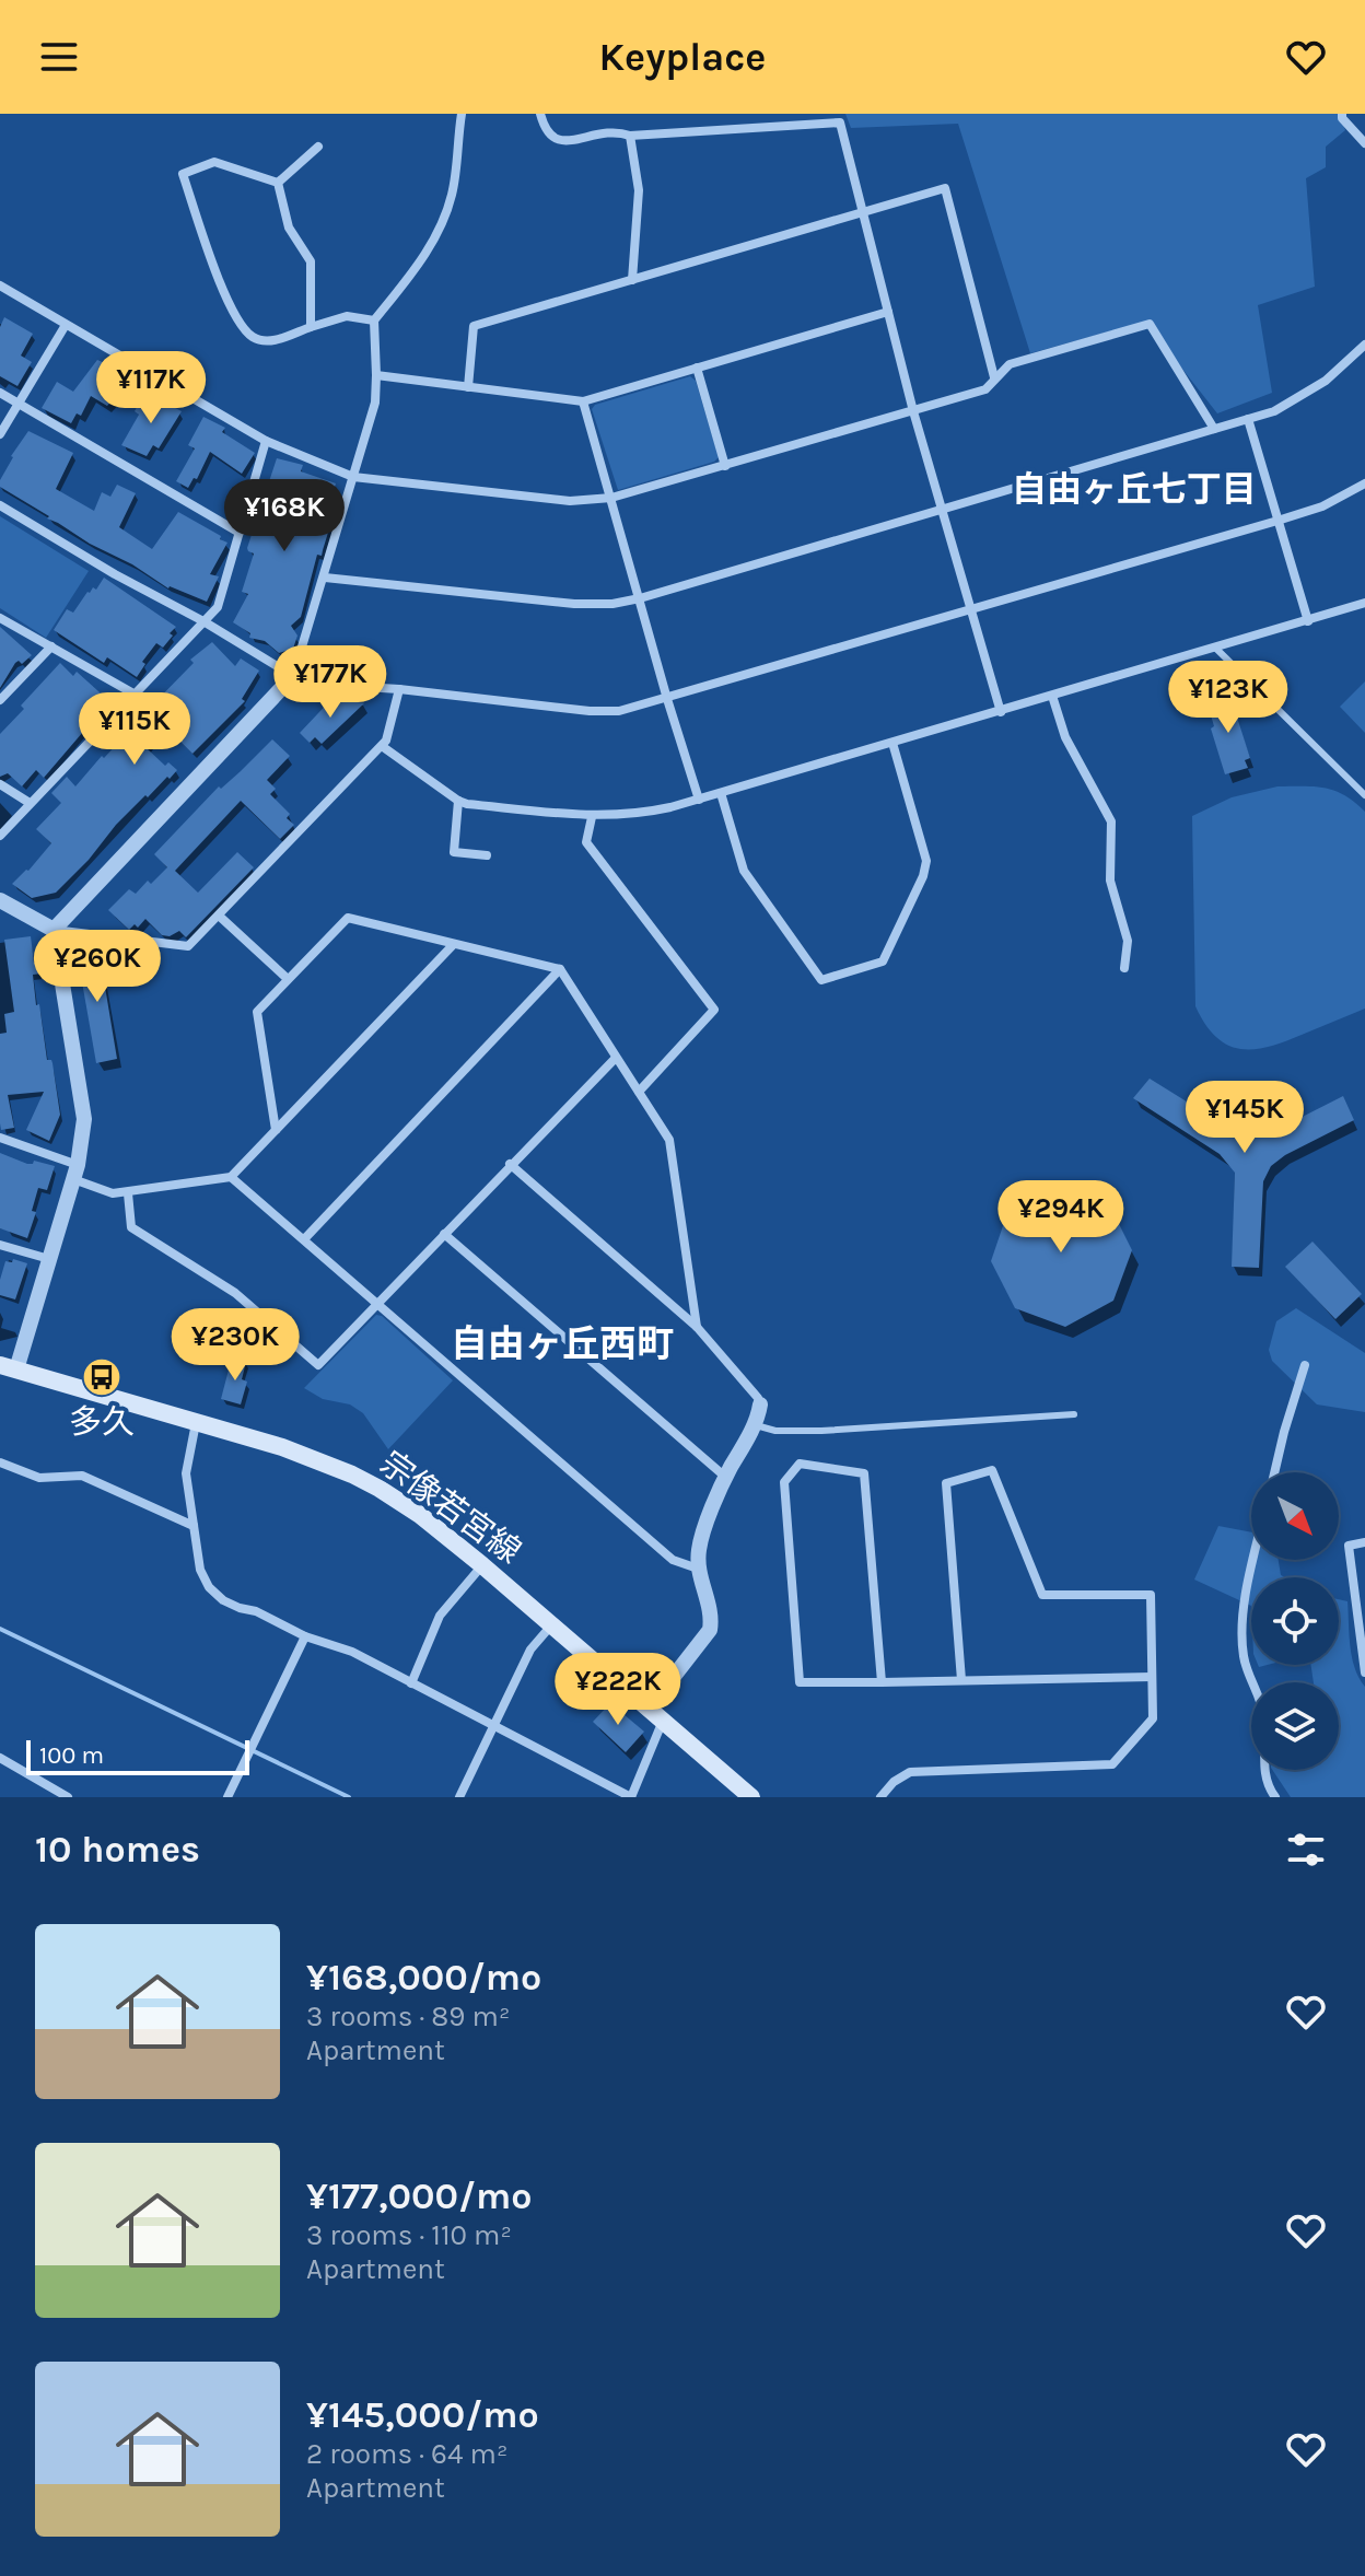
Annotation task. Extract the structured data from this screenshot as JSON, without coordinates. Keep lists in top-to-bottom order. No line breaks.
{"streets":{"main road":["宗像若宮線"]},"districts":["自由ヶ丘七丁目","自由ヶ丘西町"],"places":{"bus stop":["多久"]},"scale_bar":"100 m","north":"bottom right","page":{"header":"Keyplace","price":["¥117K","¥168K","¥177K","¥123K","¥115K","¥260K","¥145K","¥294K","¥230K","¥222K"],"scale":"100 m","heading":"10 homes","list":[{"name":"¥168,000/mo","note":"3 rooms · 89 m² · Apartment"},{"name":"¥177,000/mo","note":"3 rooms · 110 m² · Apartment"},{"name":"¥145,000/mo","note":"2 rooms · 64 m² · Apartment"}]}}
